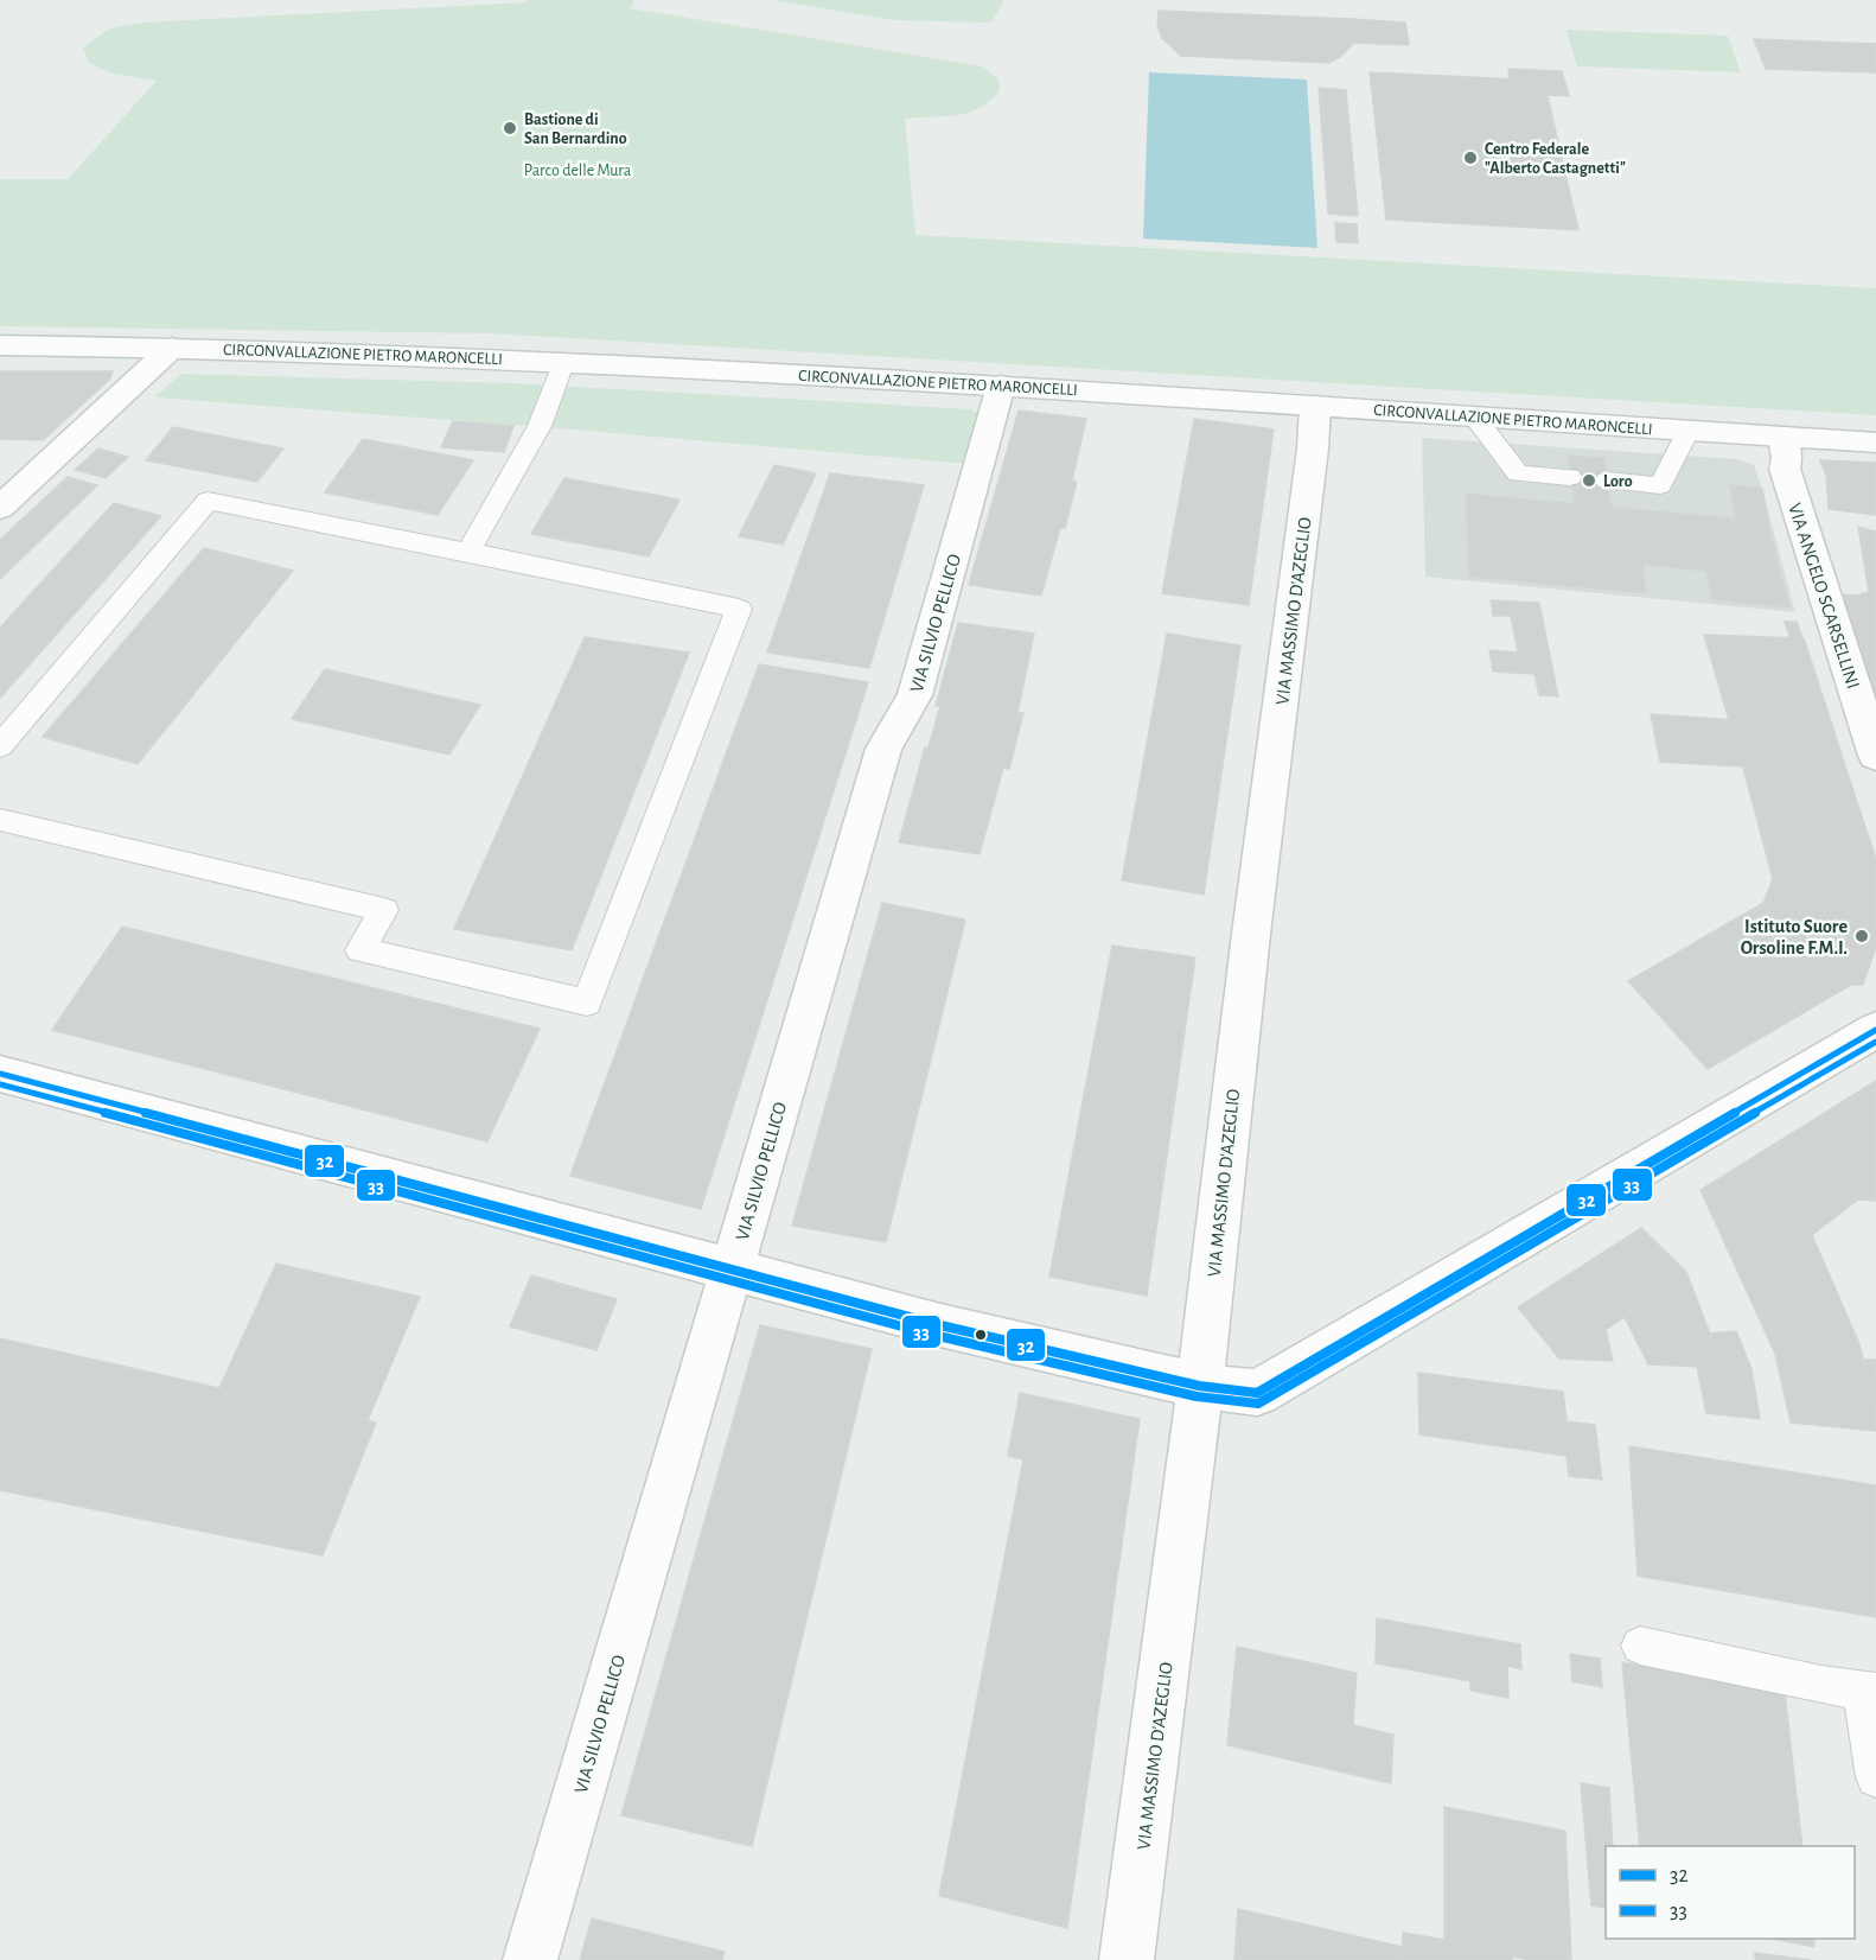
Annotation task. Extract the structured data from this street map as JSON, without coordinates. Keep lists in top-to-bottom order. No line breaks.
{"streets":{"street":["CIRCONVALLAZIONE PIETRO MARONCELLI","VIA ANGELO SCARSELLINI","VIA MASSIMO D'AZEGLIO","VIA SILVIO PELLICO"]},"crossings":[["CIRCONVALLAZIONE PIETRO MARONCELLI","VIA ANGELO SCARSELLINI"],["CIRCONVALLAZIONE PIETRO MARONCELLI","VIA MASSIMO D'AZEGLIO"],["CIRCONVALLAZIONE PIETRO MARONCELLI","VIA SILVIO PELLICO"]],"parks":["Parco delle Mura"],"places":["Bastione di San Bernardino","Centro Federale \"Alberto Castagnetti\"","Loro","Istituto Suore Orsoline F.M.I."],"lines":["transit line 32","transit line 33"],"legend":["32","33"]}
